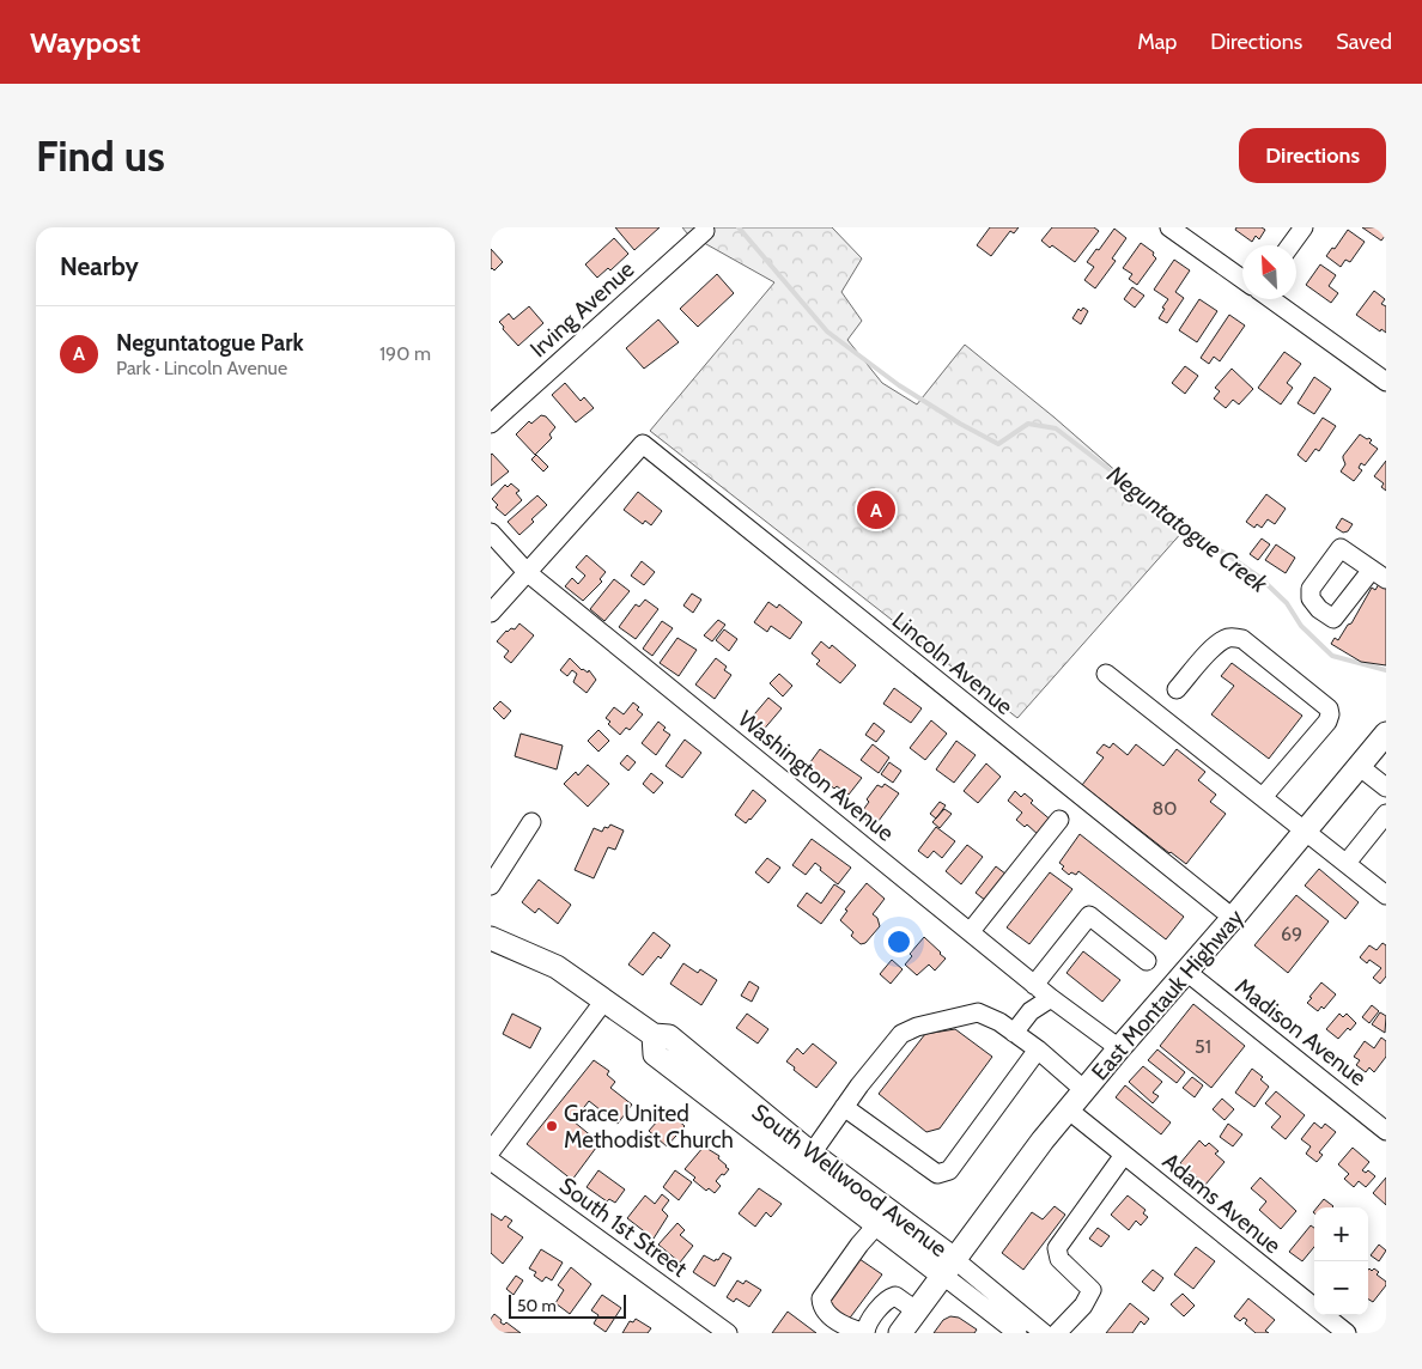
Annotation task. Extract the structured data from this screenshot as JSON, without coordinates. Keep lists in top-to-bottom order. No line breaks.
{"streets":{"main road":["East Montauk Highway","South Wellwood Avenue"],"street":["Irving Avenue","Lincoln Avenue","Washington Avenue","Madison Avenue","Adams Avenue","South 1st Street"]},"crossings":[["Lincoln Avenue","Washington Avenue"],["Lincoln Avenue","East Montauk Highway"],["Washington Avenue","East Montauk Highway"],["East Montauk Highway","Madison Avenue"],["East Montauk Highway","South Wellwood Avenue"],["East Montauk Highway","Adams Avenue"]],"water":["Neguntatogue Creek"],"places":["Grace United Methodist Church"],"house_numbers":["80","69","51"],"scale_bar":"50 m","north":"top left","page":{"header":"Waypost","nav":["Map","Directions","Saved"],"buttons":"Directions","title":"Find us","heading":"Nearby","list":[{"mark":"A","name":"Neguntatogue Park","note":"Park · Lincoln Avenue","value":"190 m"}],"pins":"A","map_buttons":["+","−"],"scale":"50 m"}}
